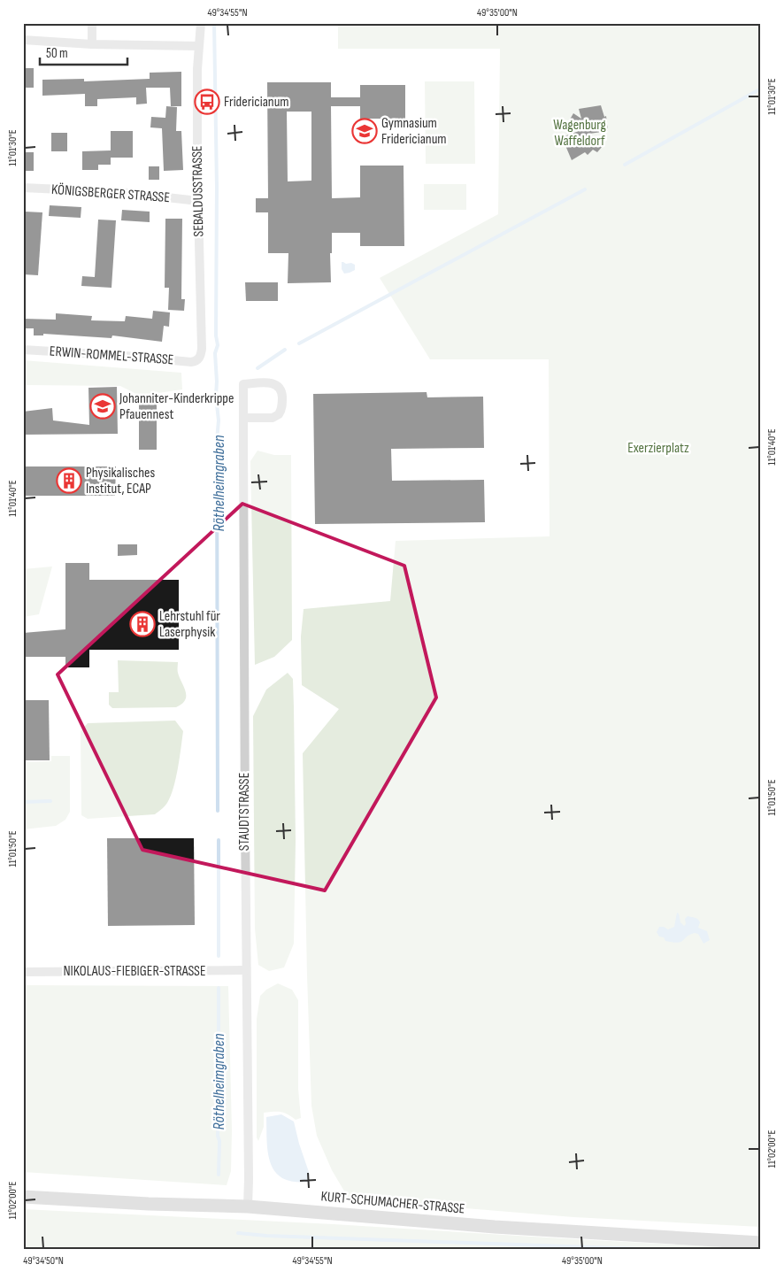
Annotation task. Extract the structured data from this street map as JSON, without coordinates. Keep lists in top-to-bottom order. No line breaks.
{"streets":{"main road":["KURT-SCHUMACHER-STRASSE"],"street":["SEBALDUSSTRASSE","KÖNIGSBERGER STRASSE","ERWIN-ROMMEL-STRASSE","STAUDTSTRASSE","NIKOLAUS-FIEBIGER-STRASSE"]},"crossings":[["SEBALDUSSTRASSE","KÖNIGSBERGER STRASSE"],["SEBALDUSSTRASSE","ERWIN-ROMMEL-STRASSE"],["STAUDTSTRASSE","NIKOLAUS-FIEBIGER-STRASSE"],["STAUDTSTRASSE","KURT-SCHUMACHER-STRASSE"]],"water":["Röthelheimgraben"],"parks":["Wagenburg Waffeldorf","Exerzierplatz"],"places":{"bus stop":["Fridericianum"],"school or university":["Gymnasium Fridericianum","Johanniter-Kinderkrippe Pfauennest"],"building":["Physikalisches Institut, ECAP","Lehrstuhl für Laserphysik"]},"scale_bar":"50 m","coordinates":["49°34'55\"N","49°35'00\"N","11°01'30\"E","11°01'40\"E","11°01'50\"E","11°02'00\"E","49°34'50\"N"]}
